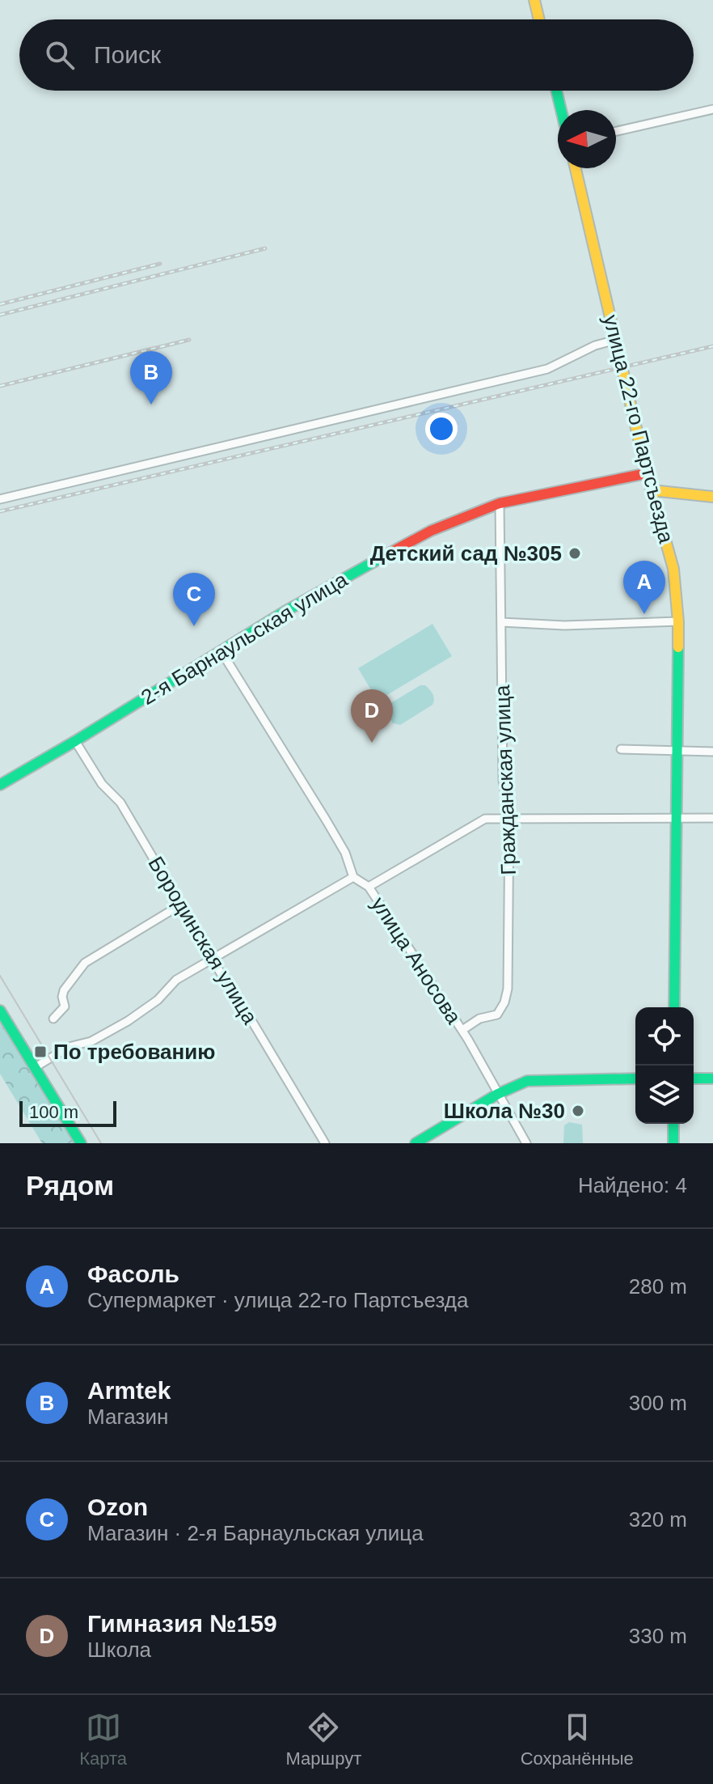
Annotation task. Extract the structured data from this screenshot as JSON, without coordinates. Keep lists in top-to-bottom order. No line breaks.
{"streets":{"main road":["улица 22-го Партсъезда","2-я Барнаульская улица"],"street":["Гражданская улица","Бородинская улица","улица Аносова"]},"crossings":[["улица 22-го Партсъезда","2-я Барнаульская улица"],["2-я Барнаульская улица","Гражданская улица"],["2-я Барнаульская улица","Бородинская улица"],["2-я Барнаульская улица","улица Аносова"],["Гражданская улица","улица Аносова"]],"places":{"other":["Детский сад №305","Школа №30"],"transit":["По требованию"]},"scale_bar":"100 m","north":"left","page":{"search":"Поиск","pins":["B","A","C","D"],"scale":"100 m","heading":["Рядом","Найдено: 4"],"list":[{"mark":"A","name":"Фасоль","note":"Супермаркет · улица 22-го Партсъезда","value":"280 m"},{"mark":"B","name":"Armtek","note":"Магазин","value":"300 m"},{"mark":"C","name":"Ozon","note":"Магазин · 2-я Барнаульская улица","value":"320 m"},{"mark":"D","name":"Гимназия №159","note":"Школа","value":"330 m"}],"nav":["Карта","Маршрут","Сохранённые"]}}
